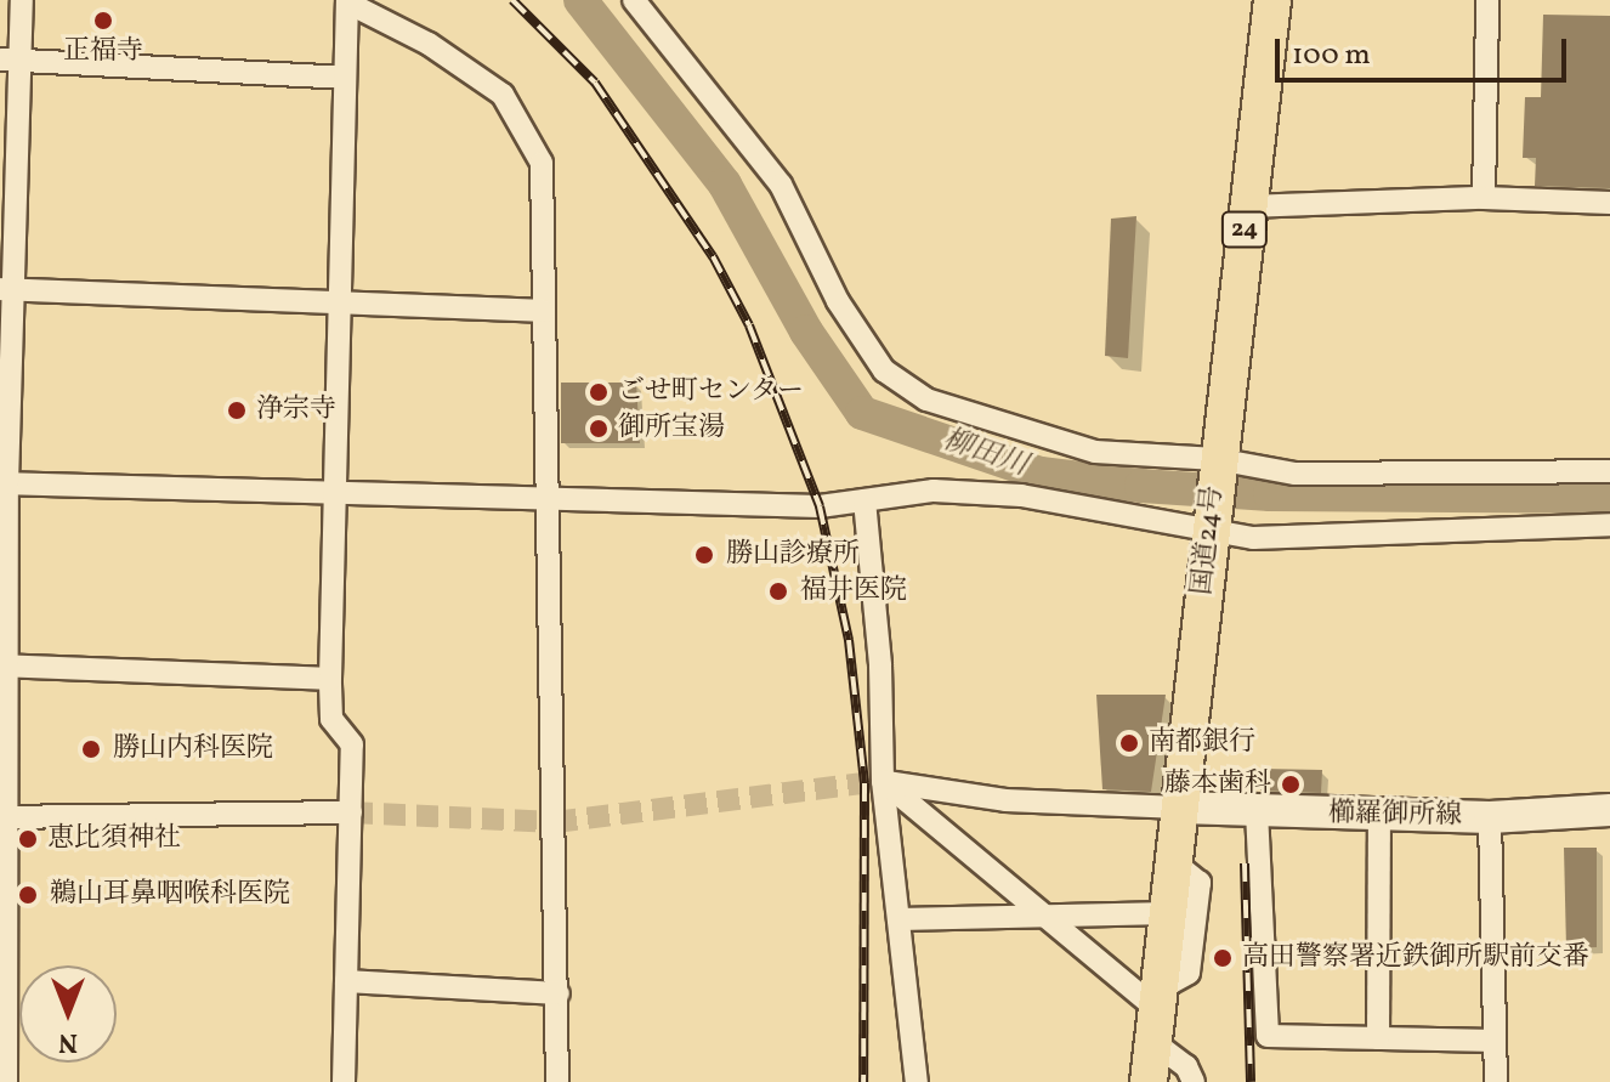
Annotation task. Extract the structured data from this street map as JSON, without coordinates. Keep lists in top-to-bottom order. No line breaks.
{"streets":{"highway":["24","国道24号"],"main road":["櫛羅御所線"]},"crossings":[["国道24号","櫛羅御所線"]],"water":["柳田川"],"places":["正福寺","ごせ町センター","浄宗寺","御所宝湯","勝山診療所","福井医院","南都銀行","勝山内科医院","藤本歯科","恵比須神社","鵜山耳鼻咽喉科医院","高田警察署近鉄御所駅前交番"],"scale_bar":"100 m","north":"bottom"}
